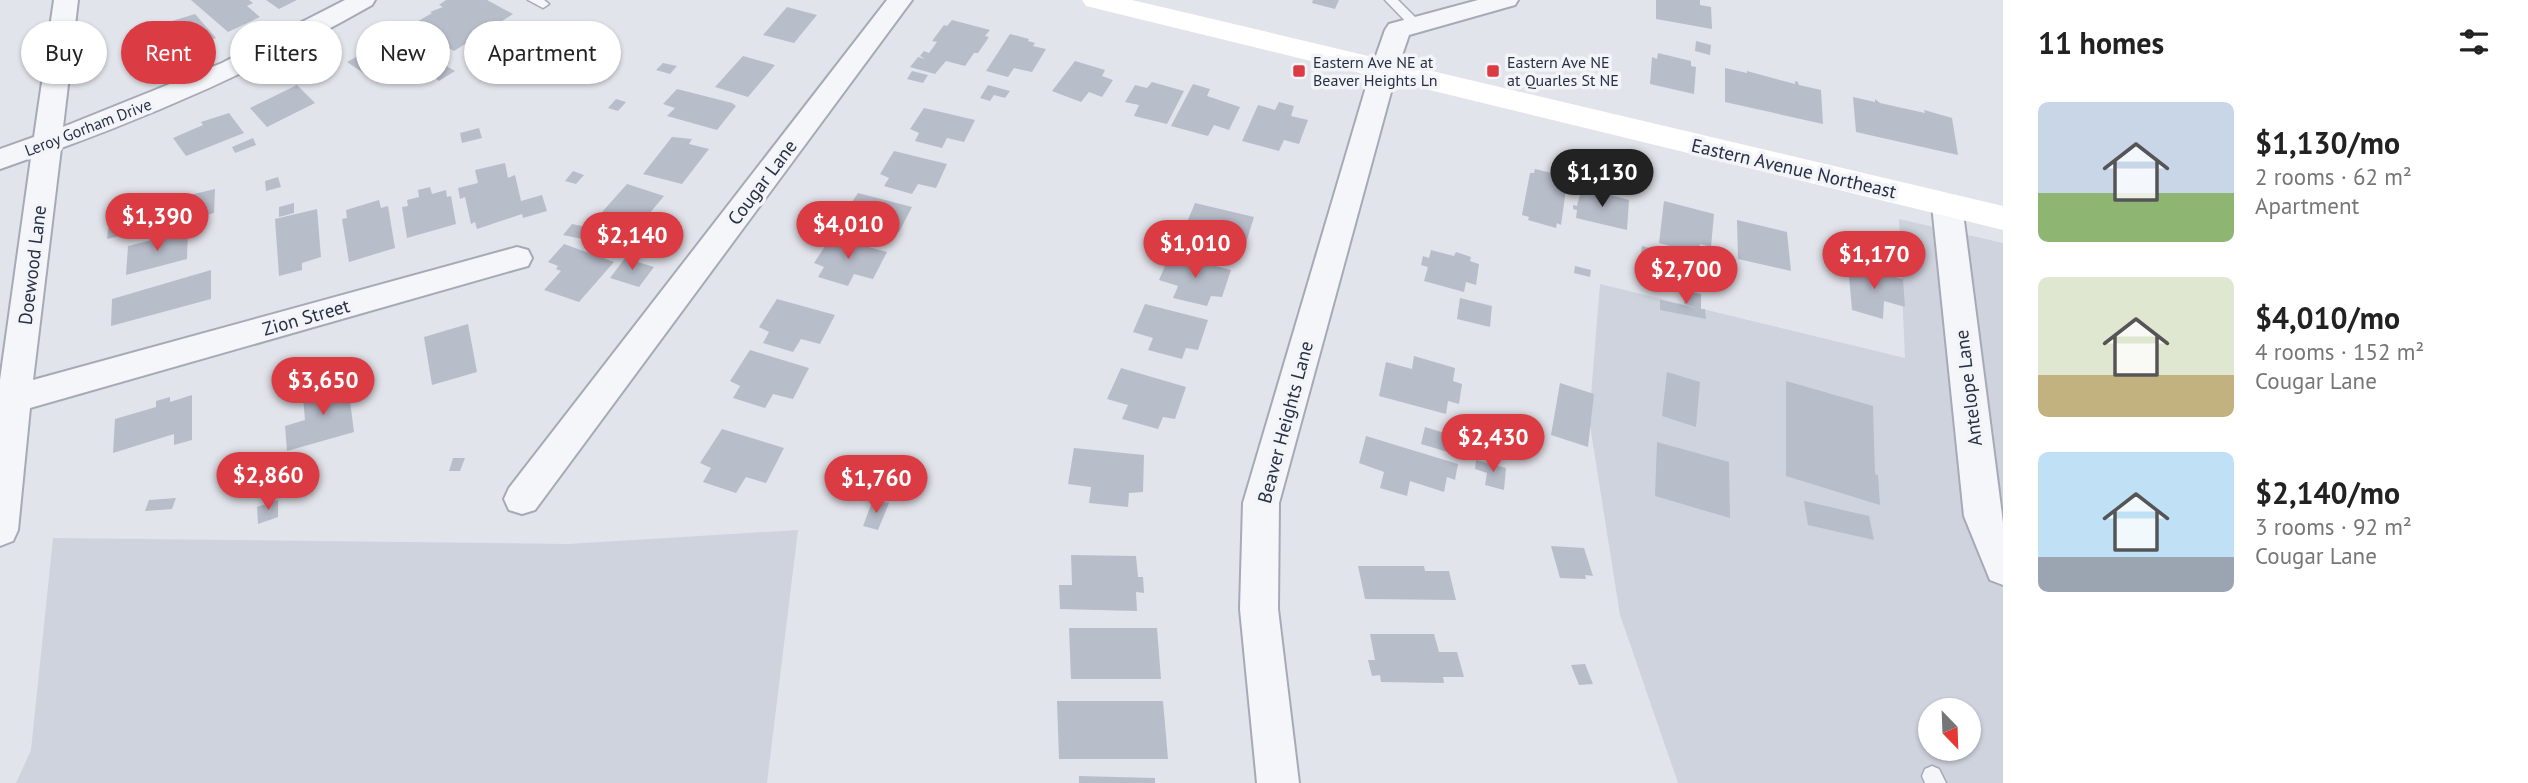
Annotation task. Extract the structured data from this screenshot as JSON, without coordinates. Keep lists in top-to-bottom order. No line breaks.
{"streets":{"main road":["Eastern Avenue Northeast"],"street":["Leroy Gorham Drive","Cougar Lane","Doewood Lane","Zion Street","Antelope Lane","Beaver Heights Lane"]},"crossings":[["Leroy Gorham Drive","Doewood Lane"],["Eastern Avenue Northeast","Antelope Lane"],["Eastern Avenue Northeast","Beaver Heights Lane"],["Doewood Lane","Zion Street"]],"places":{"transit":["Eastern Ave NE at Beaver Heights Ln","Eastern Ave NE at Quarles St NE"]},"north":"bottom right","page":{"heading":"11 homes","chip":["Buy","Rent","Filters","New","Apartment"],"list":[{"name":"$1,130/mo","note":"2 rooms · 62 m² · Apartment"},{"name":"$4,010/mo","note":"4 rooms · 152 m² · Cougar Lane"},{"name":"$2,140/mo","note":"3 rooms · 92 m² · Cougar Lane"}],"price":["$1,130","$1,390","$4,010","$2,140","$1,010","$1,170","$2,700","$3,650","$2,430","$2,860","$1,760"]}}
